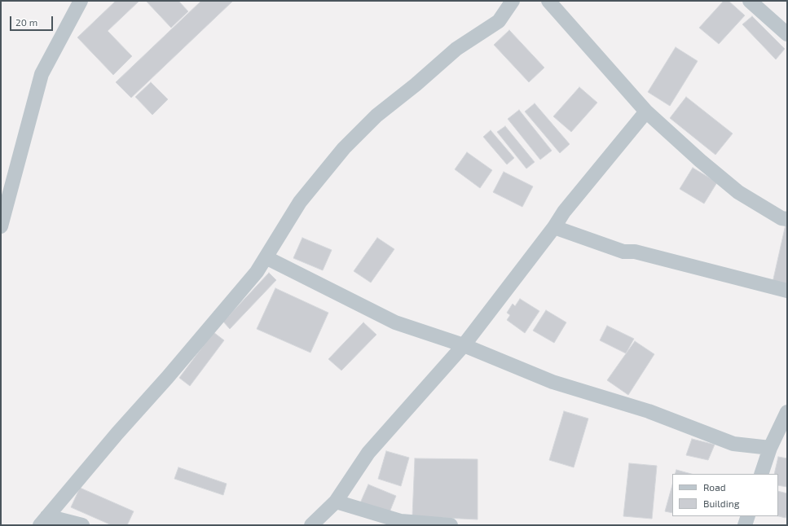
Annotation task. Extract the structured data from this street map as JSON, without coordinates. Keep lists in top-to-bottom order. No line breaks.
{"legend":["Road","Building"],"scale_bar":"20 m"}
